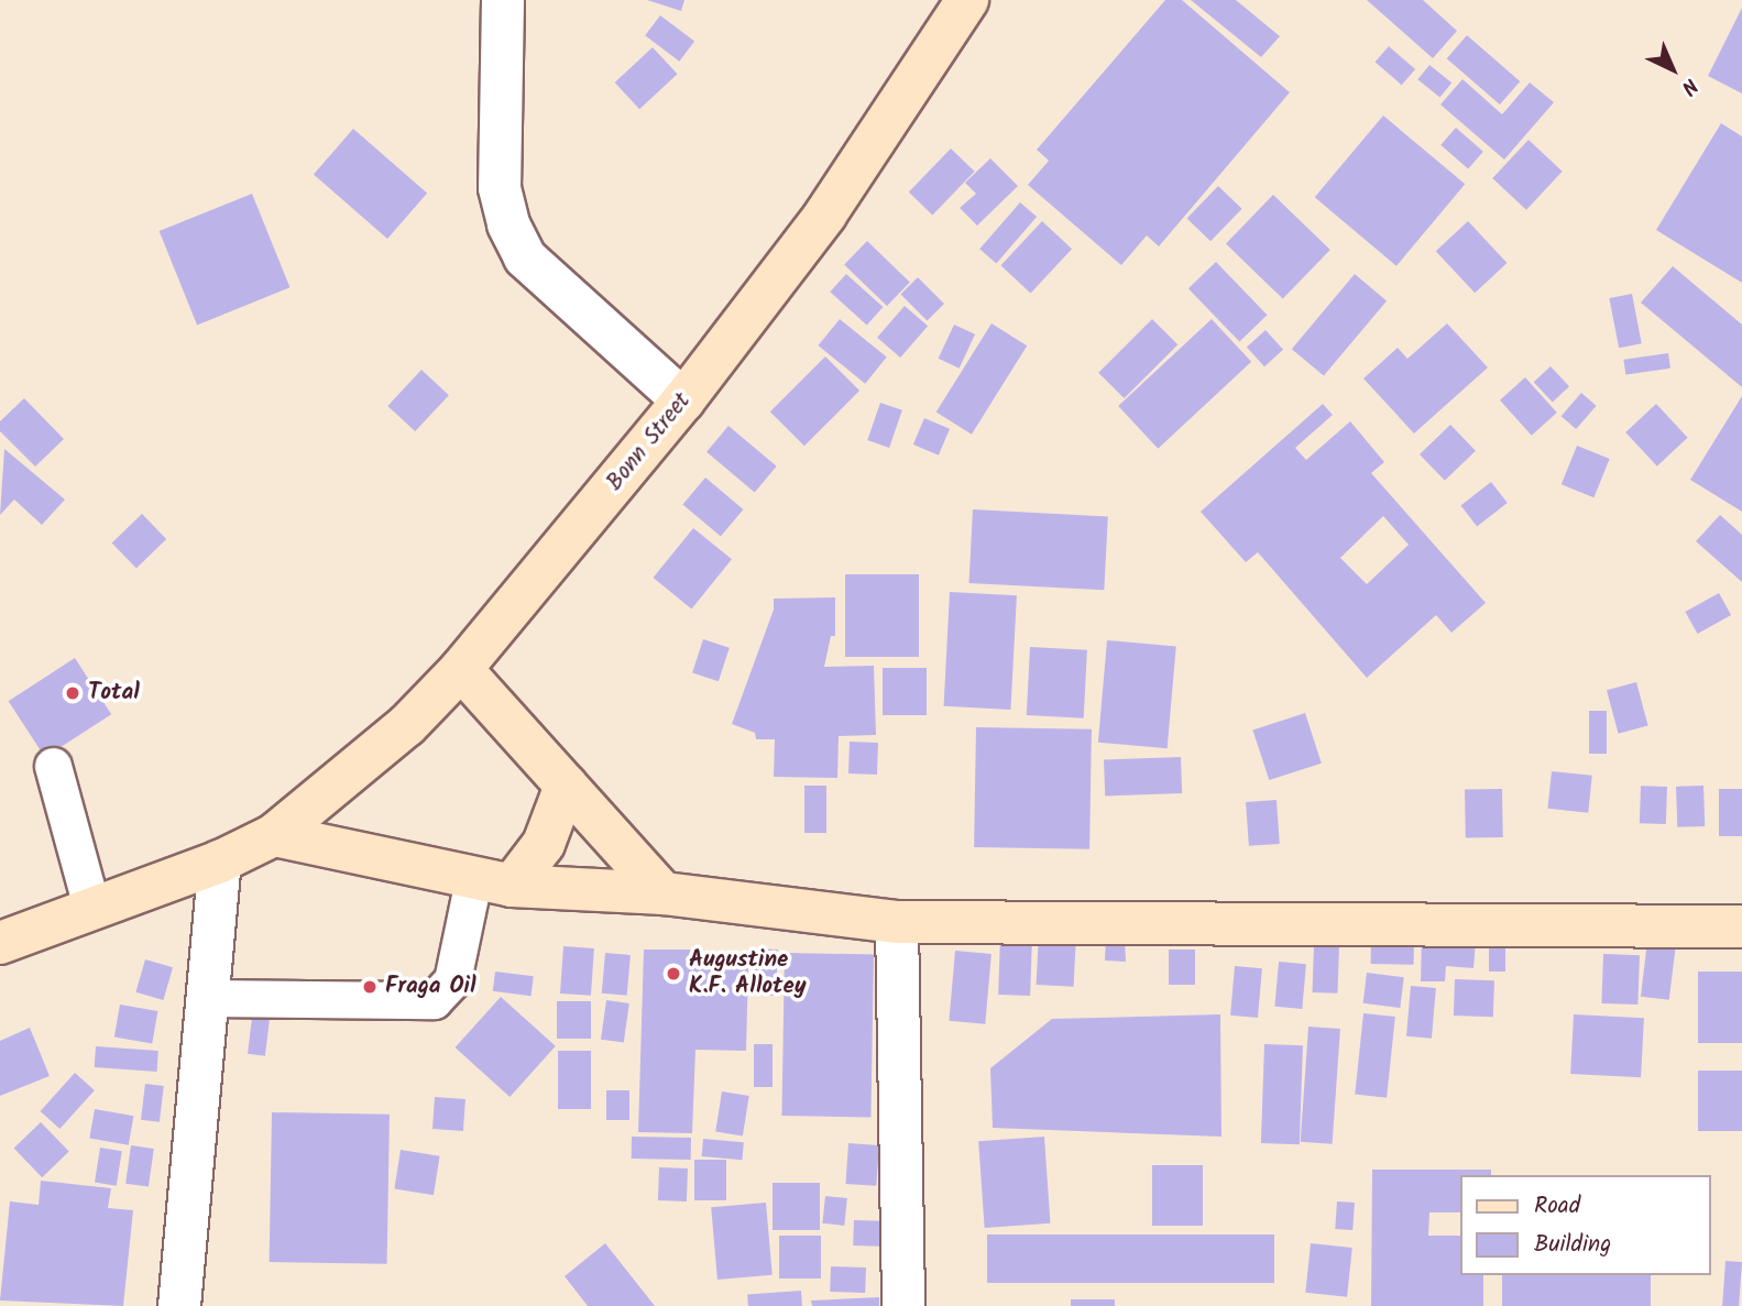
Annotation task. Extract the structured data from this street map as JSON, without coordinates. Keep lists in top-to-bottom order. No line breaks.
{"streets":{"street":["Bonn Street"]},"places":["Total","Augustine K.F. Allotey","Fraga Oil"],"legend":["Road","Building"],"north":"bottom right"}
